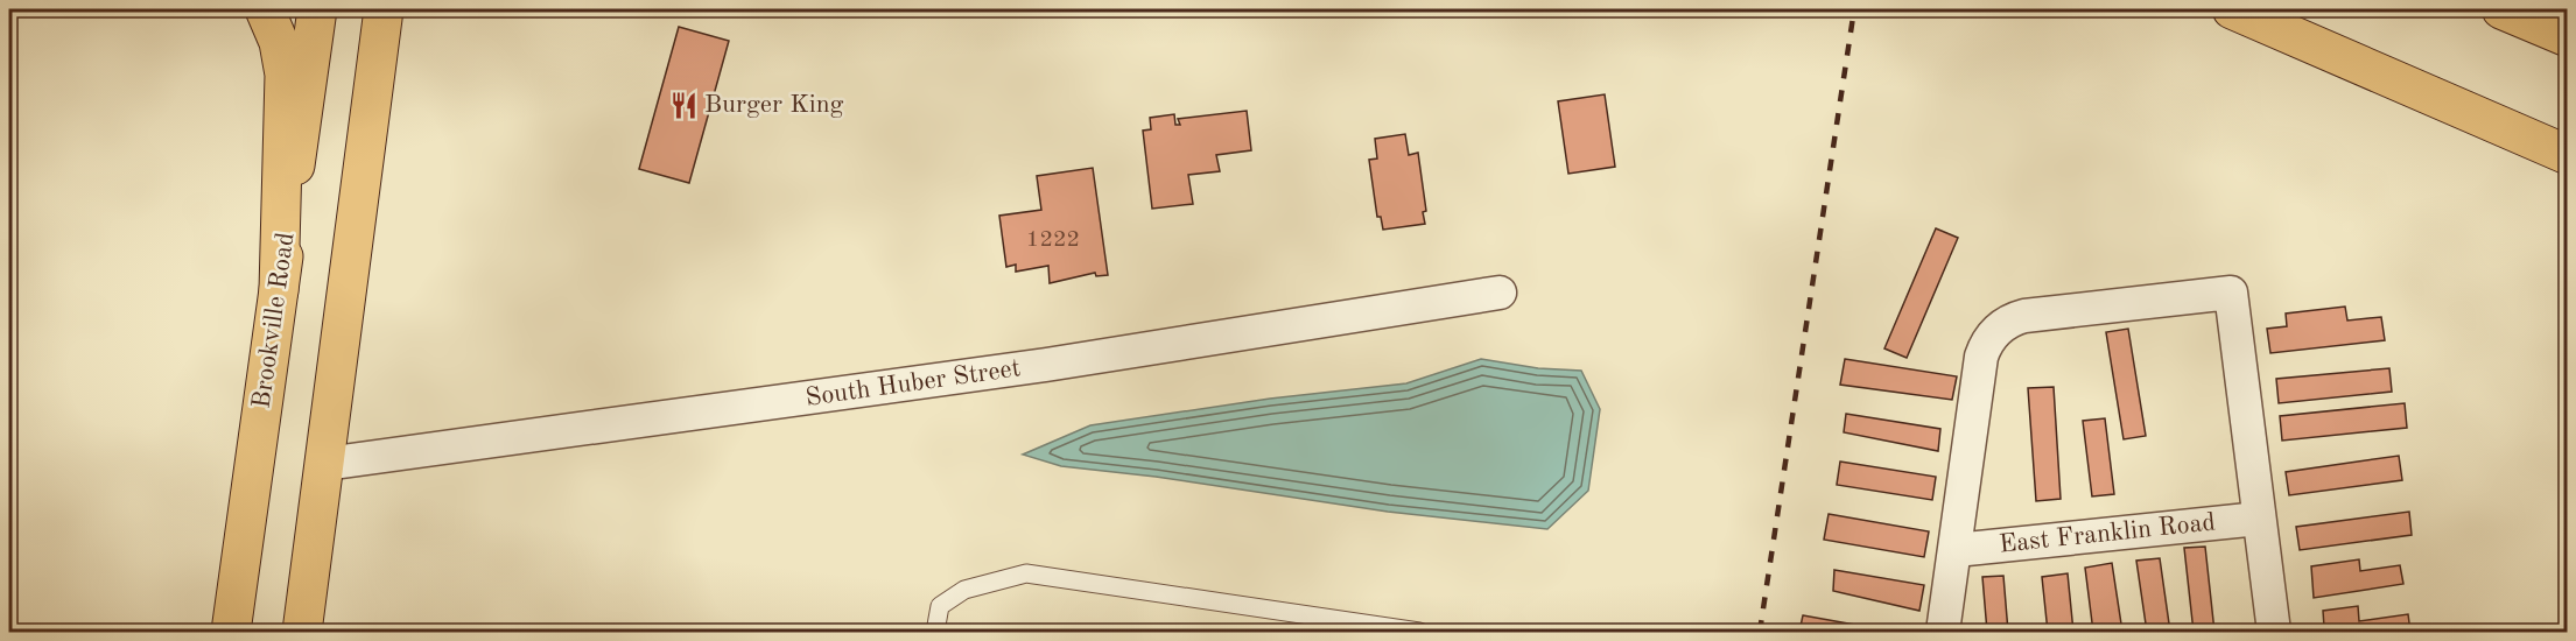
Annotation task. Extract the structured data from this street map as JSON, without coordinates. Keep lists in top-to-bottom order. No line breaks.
{"streets":{"main road":["Brookville Road"],"street":["South Huber Street","East Franklin Road"]},"places":{"restaurant":["Burger King"]},"house_numbers":["1222"]}
